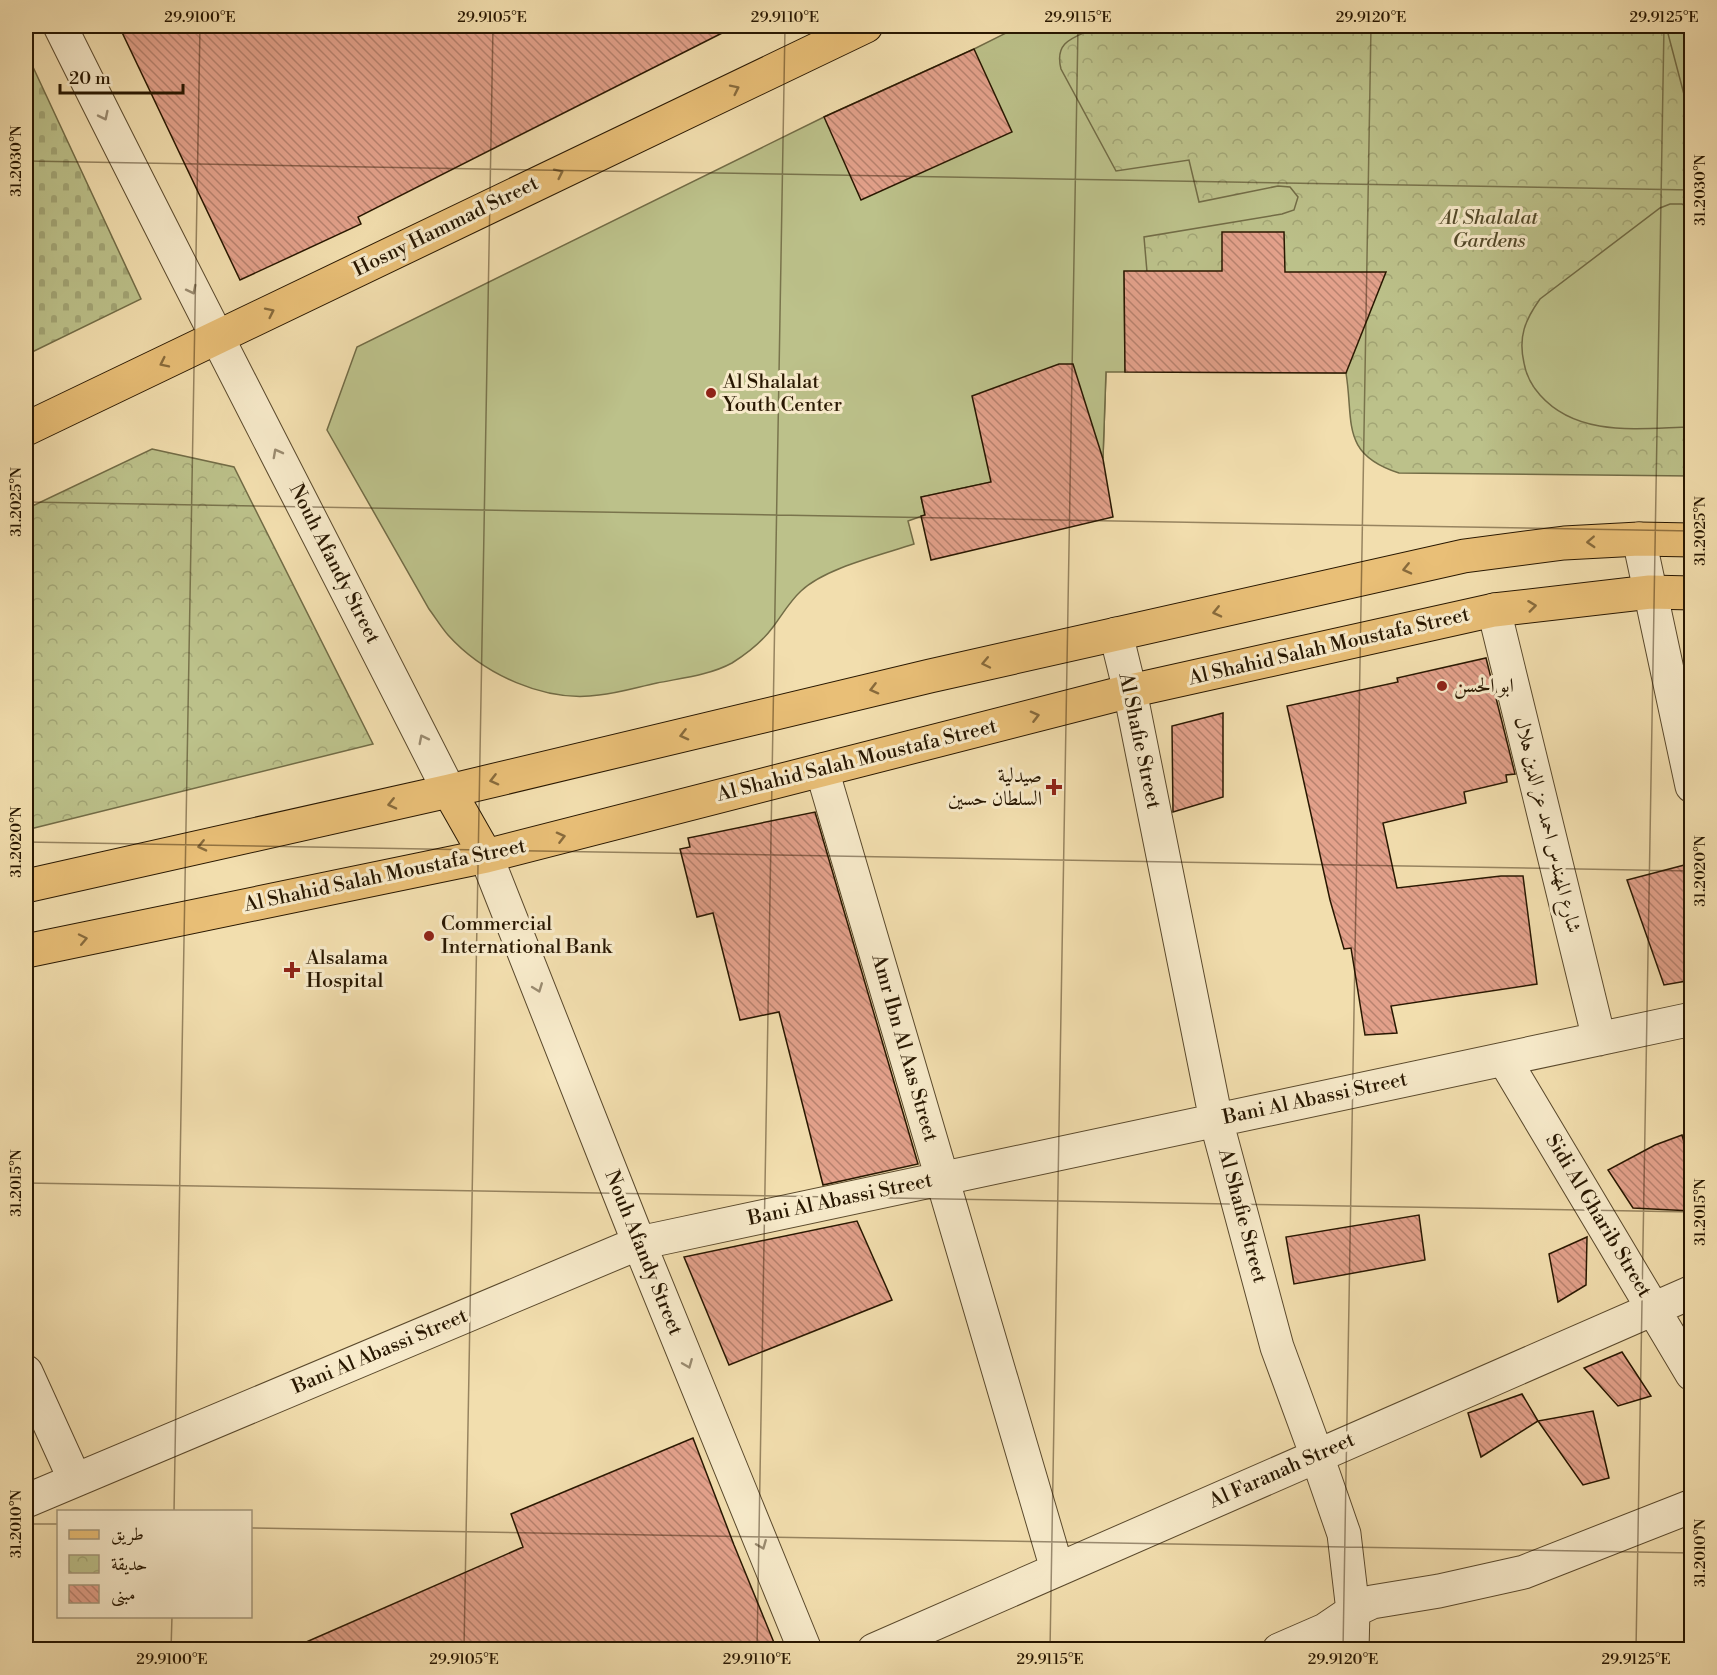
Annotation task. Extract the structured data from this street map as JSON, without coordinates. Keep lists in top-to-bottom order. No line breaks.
{"streets":{"main road":["Hosny Hammad Street","Al Shahid Salah Moustafa Street"],"street":["Nouh Afandy Street","Al Shafie Street","شارع المهندس احمد عز الدين هلال","Amr Ibn Al Aas Street","Bani Al Abassi Street","Sidi Al Gharib Street","Al Faranah Street"]},"crossings":[["Hosny Hammad Street","Nouh Afandy Street"],["Nouh Afandy Street","Al Shahid Salah Moustafa Street"],["Nouh Afandy Street","Bani Al Abassi Street"],["Al Shahid Salah Moustafa Street","Al Shafie Street"],["Al Shahid Salah Moustafa Street","شارع المهندس احمد عز الدين هلال"],["Al Shahid Salah Moustafa Street","Amr Ibn Al Aas Street"],["Al Shafie Street","Bani Al Abassi Street"],["Al Shafie Street","Al Faranah Street"],["شارع المهندس احمد عز الدين هلال","Bani Al Abassi Street"],["Amr Ibn Al Aas Street","Bani Al Abassi Street"],["Amr Ibn Al Aas Street","Al Faranah Street"],["Bani Al Abassi Street","Sidi Al Gharib Street"],["Sidi Al Gharib Street","Al Faranah Street"]],"parks":["Al Shalalat Gardens"],"places":{"other":["Al Shalalat Youth Center","ابو الحسن","Commercial International Bank"],"health":["صيدلية السلطان حسين","Alsalama Hospital"]},"legend":["طريق","حديقة","مبنى"],"scale_bar":"20 m","coordinates":["29.9100°E","29.9105°E","29.9110°E","29.9115°E","29.9120°E","29.9125°E","31.2030°N","31.2025°N","31.2020°N","31.2015°N","31.2010°N"]}
